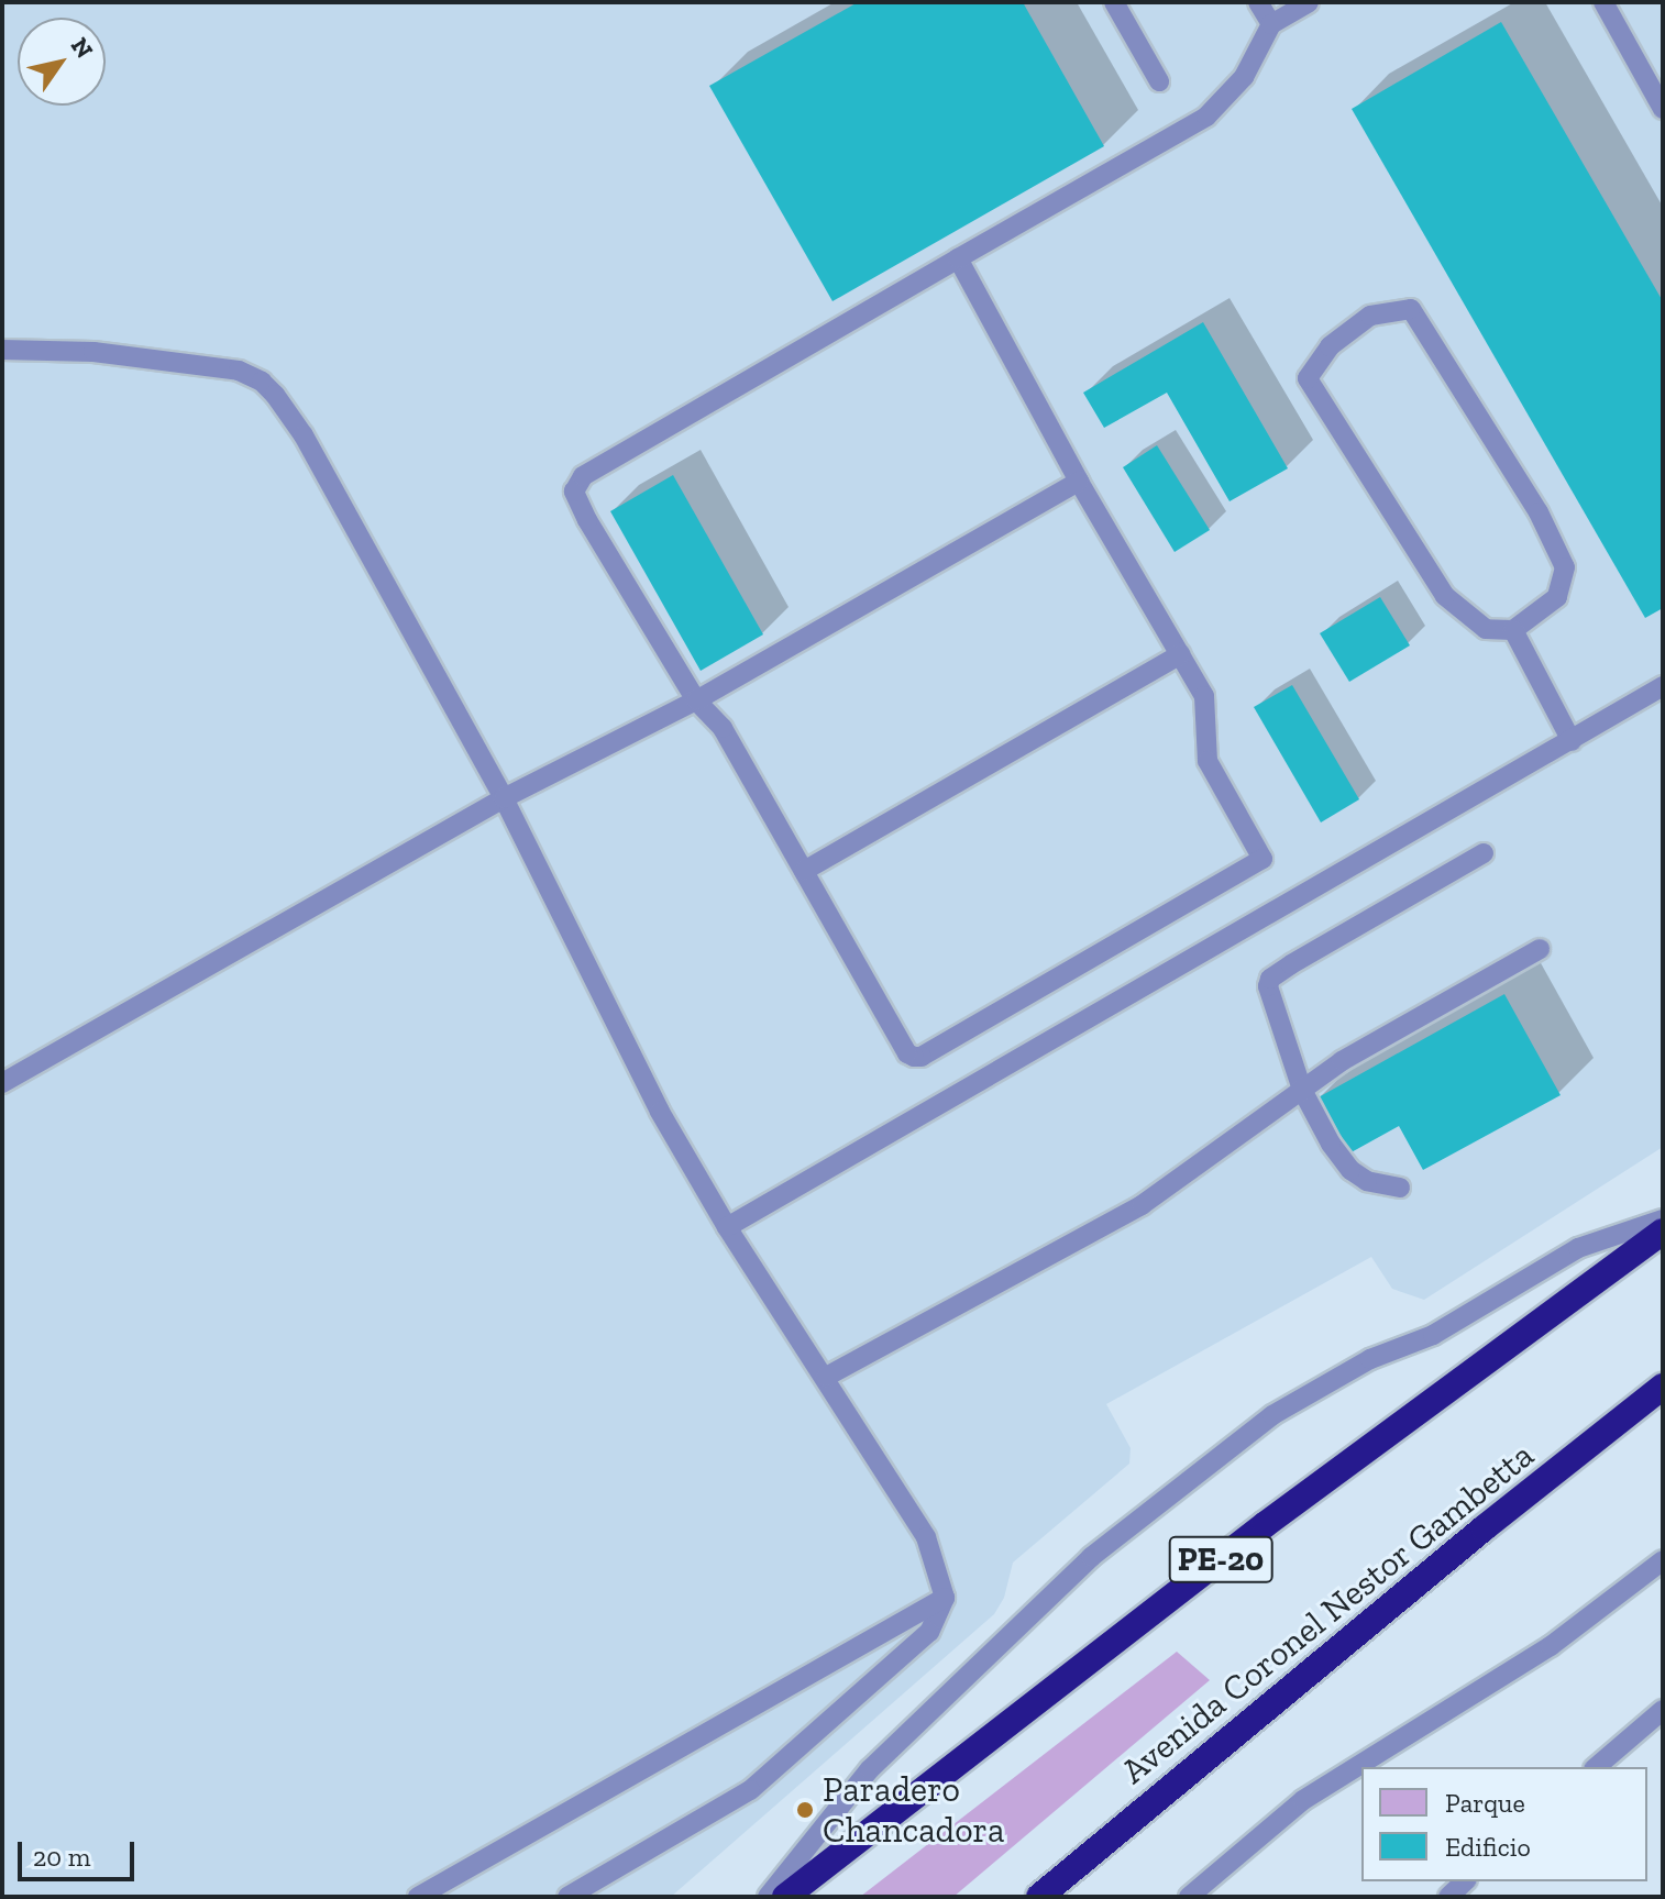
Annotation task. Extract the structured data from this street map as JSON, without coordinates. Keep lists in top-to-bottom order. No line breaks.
{"streets":{"highway":["PE-20","Avenida Coronel Nestor Gambetta"]},"places":["Paradero Chancadora"],"legend":["Parque","Edificio"],"scale_bar":"20 m","north":"top right"}
